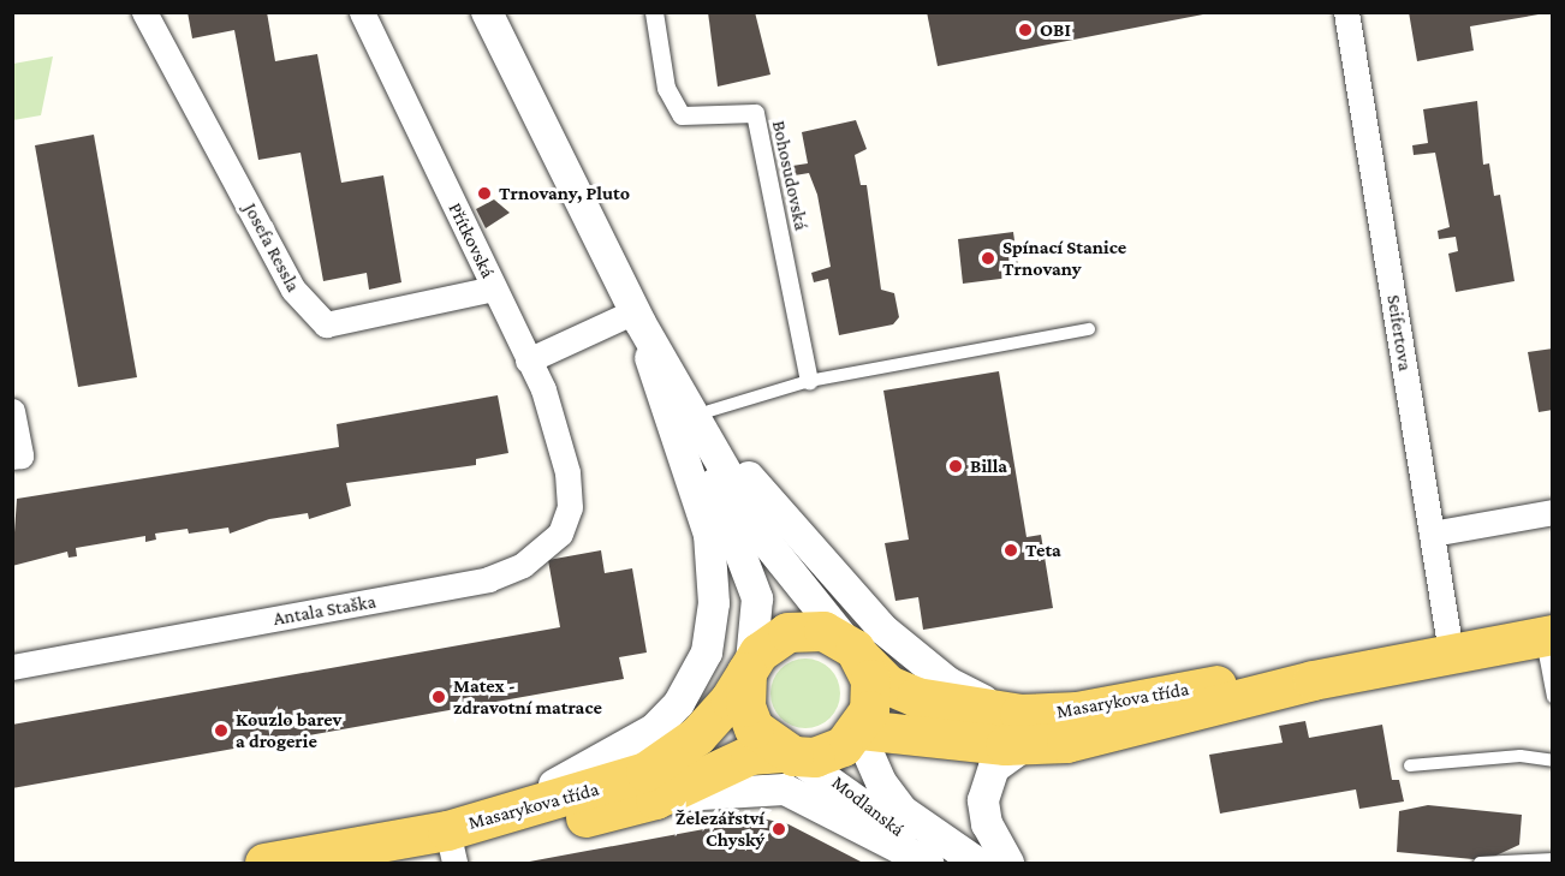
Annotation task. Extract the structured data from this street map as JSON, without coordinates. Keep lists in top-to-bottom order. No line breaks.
{"streets":{"main road":["Masarykova třída"],"street":["Bohosudovská","Přítkovská","Josefa Ressla","Seifertova","Antala Staška","Modlanská"]},"crossings":[["Přítkovská","Josefa Ressla"],["Přítkovská","Antala Staška"],["Seifertova","Masarykova třída"],["Masarykova třída","Modlanská"]],"places":["OBI","Trnovany, Pluto","Spínací Stanice Trnovany","Billa","Teta","Matex - zdravotní matrace","Kouzlo barev a drogerie","Železářství Chyský"]}
